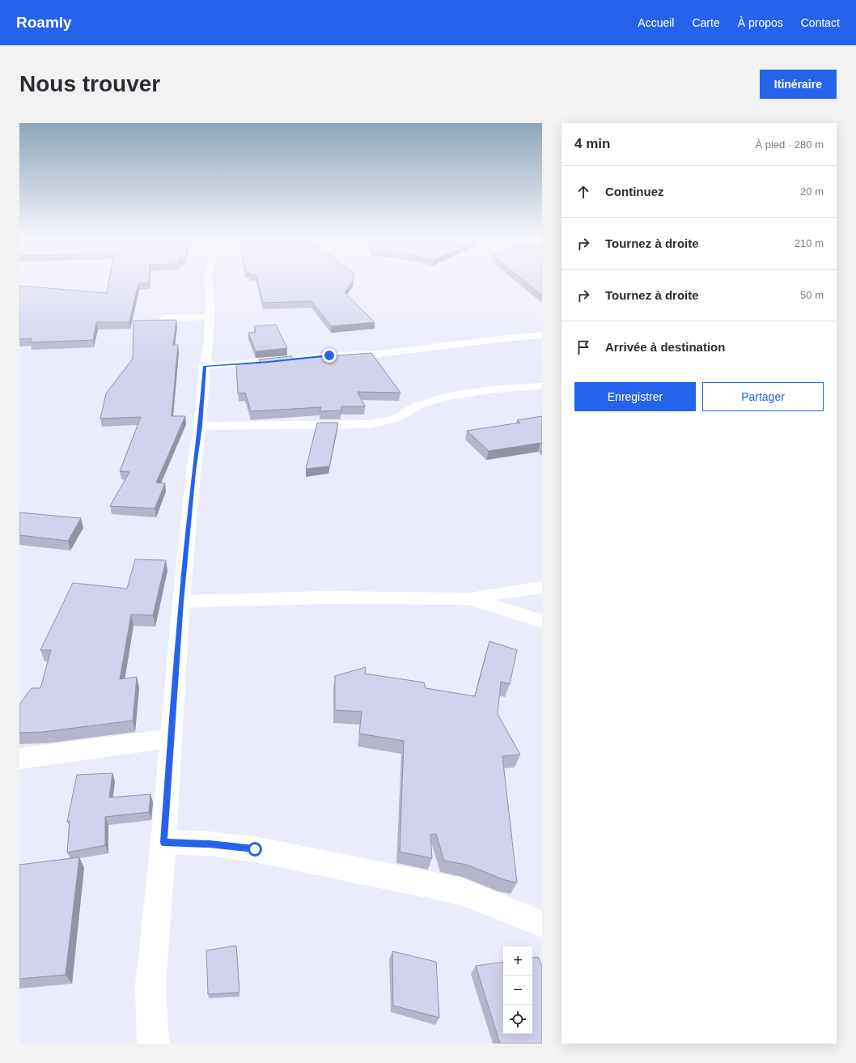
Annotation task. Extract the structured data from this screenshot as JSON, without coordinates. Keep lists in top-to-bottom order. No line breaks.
{"page":{"header":"Roamly","nav":["Accueil","Carte","À propos","Contact"],"buttons":["Itinéraire",["Enregistrer","Partager"]],"title":"Nous trouver","heading":["4 min","À pied · 280 m"],"list":[["Continuez","20 m"],["Tournez à droite","210 m"],["Tournez à droite","50 m"],"Arrivée à destination"],"map_buttons":["+","−"]}}
